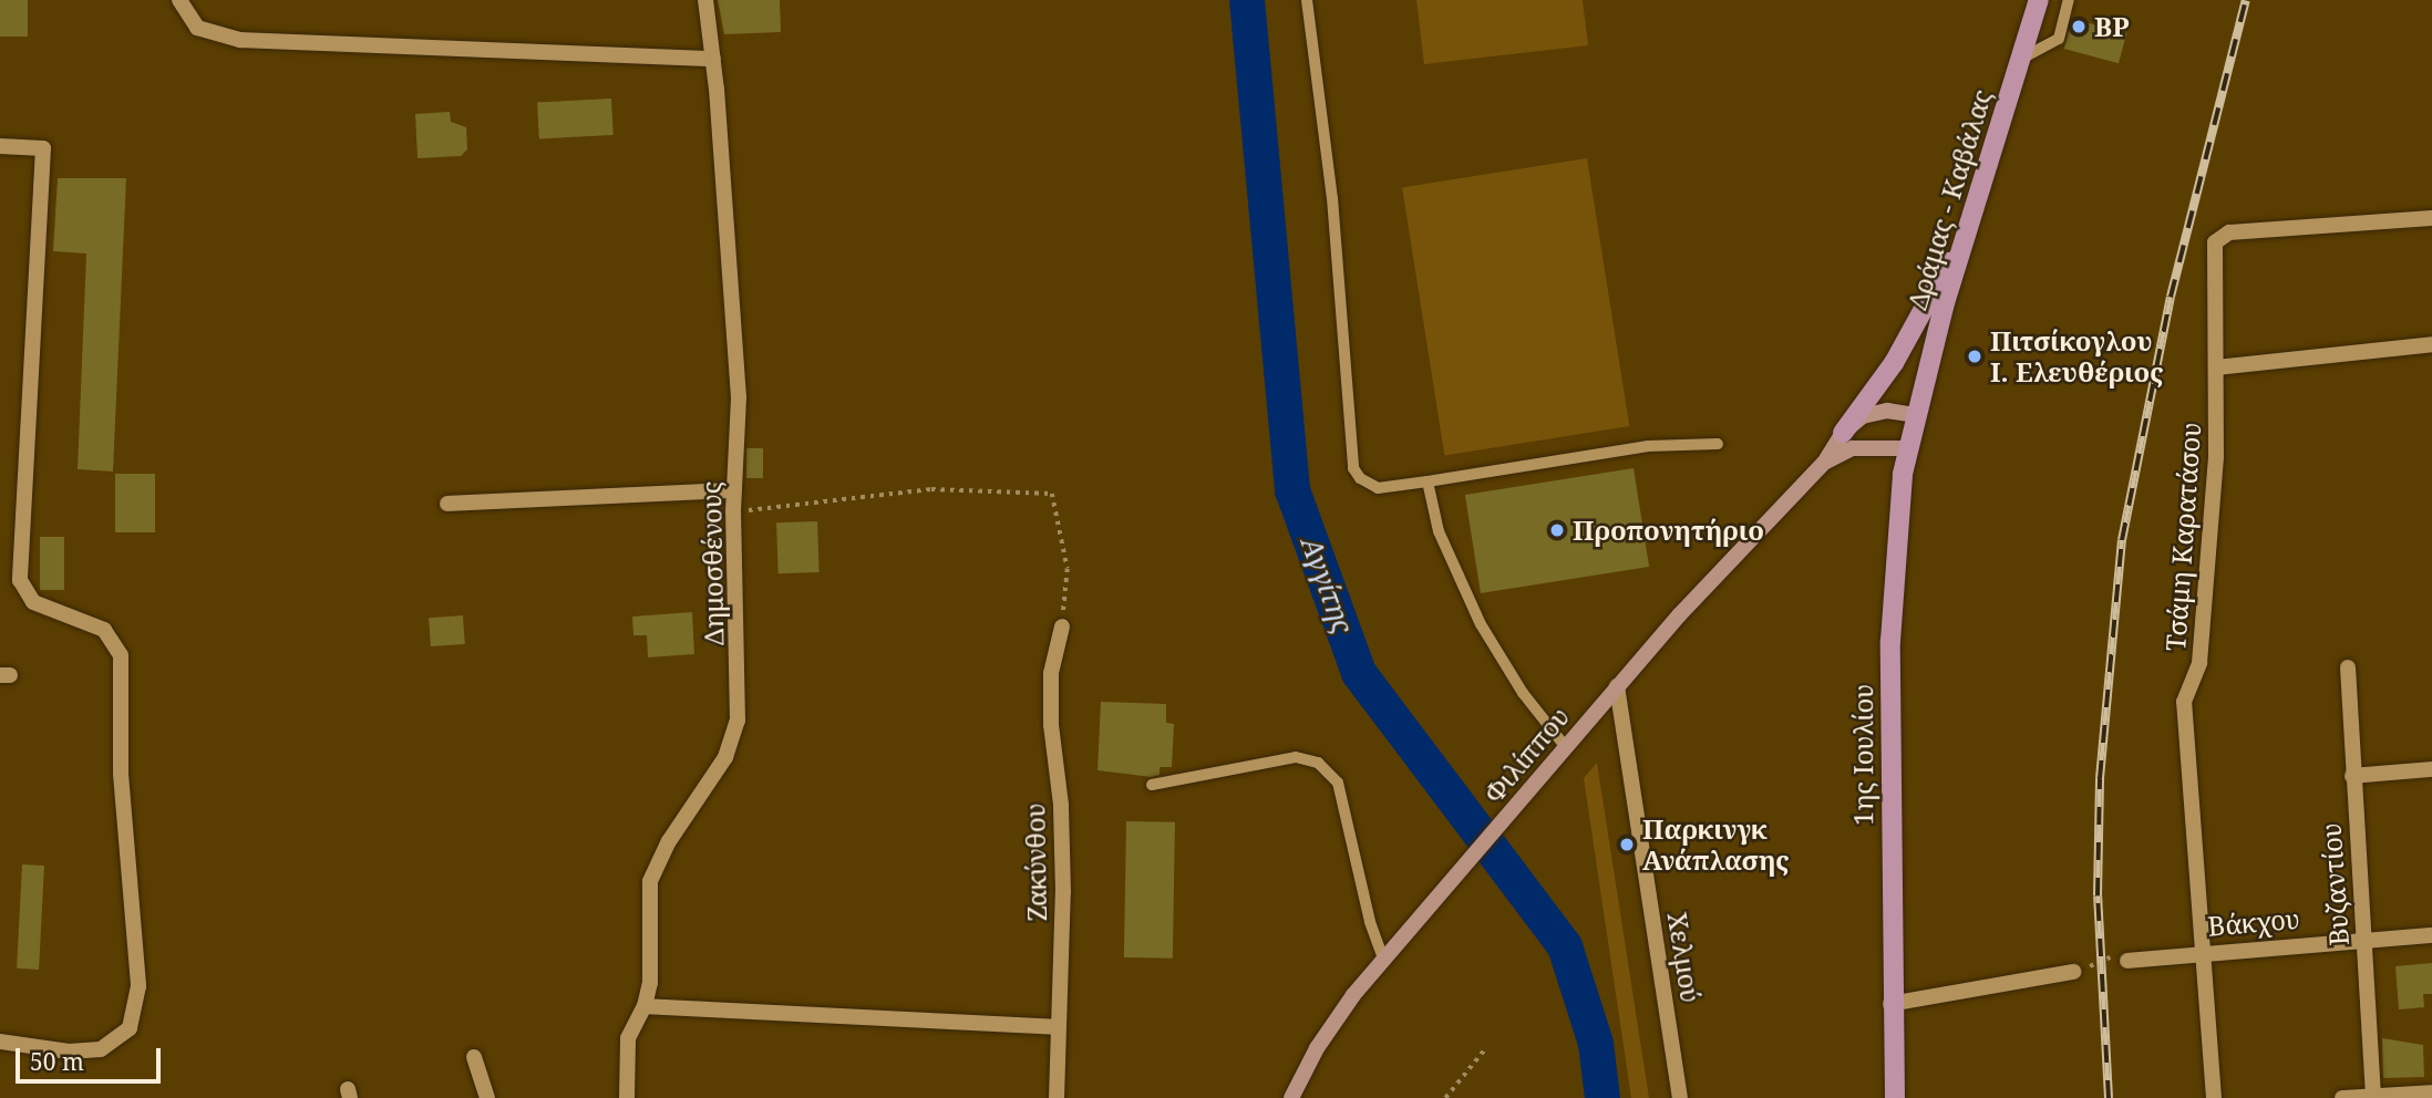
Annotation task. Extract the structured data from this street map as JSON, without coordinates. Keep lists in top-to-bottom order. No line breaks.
{"streets":{"main road":["Δράμας - Καβάλας","Φιλίππου","1ης Ιουλίου"],"street":["Τσάμη Καρατάσου","Δημοσθένους","Ζακύνθου","Βυζαντίου","Βάκχου","Χελμού"]},"crossings":[["Δράμας - Καβάλας","Φιλίππου"],["Δράμας - Καβάλας","1ης Ιουλίου"],["Τσάμη Καρατάσου","Βάκχου"],["Φιλίππου","1ης Ιουλίου"],["Φιλίππου","Χελμού"],["Βυζαντίου","Βάκχου"]],"water":["Αγγίτης"],"places":["BP","Πιτσίκογλου Ι. Ελευθέριος","Προπονητήριο","Παρκινγκ Ανάπλασης"],"scale_bar":"50 m"}
